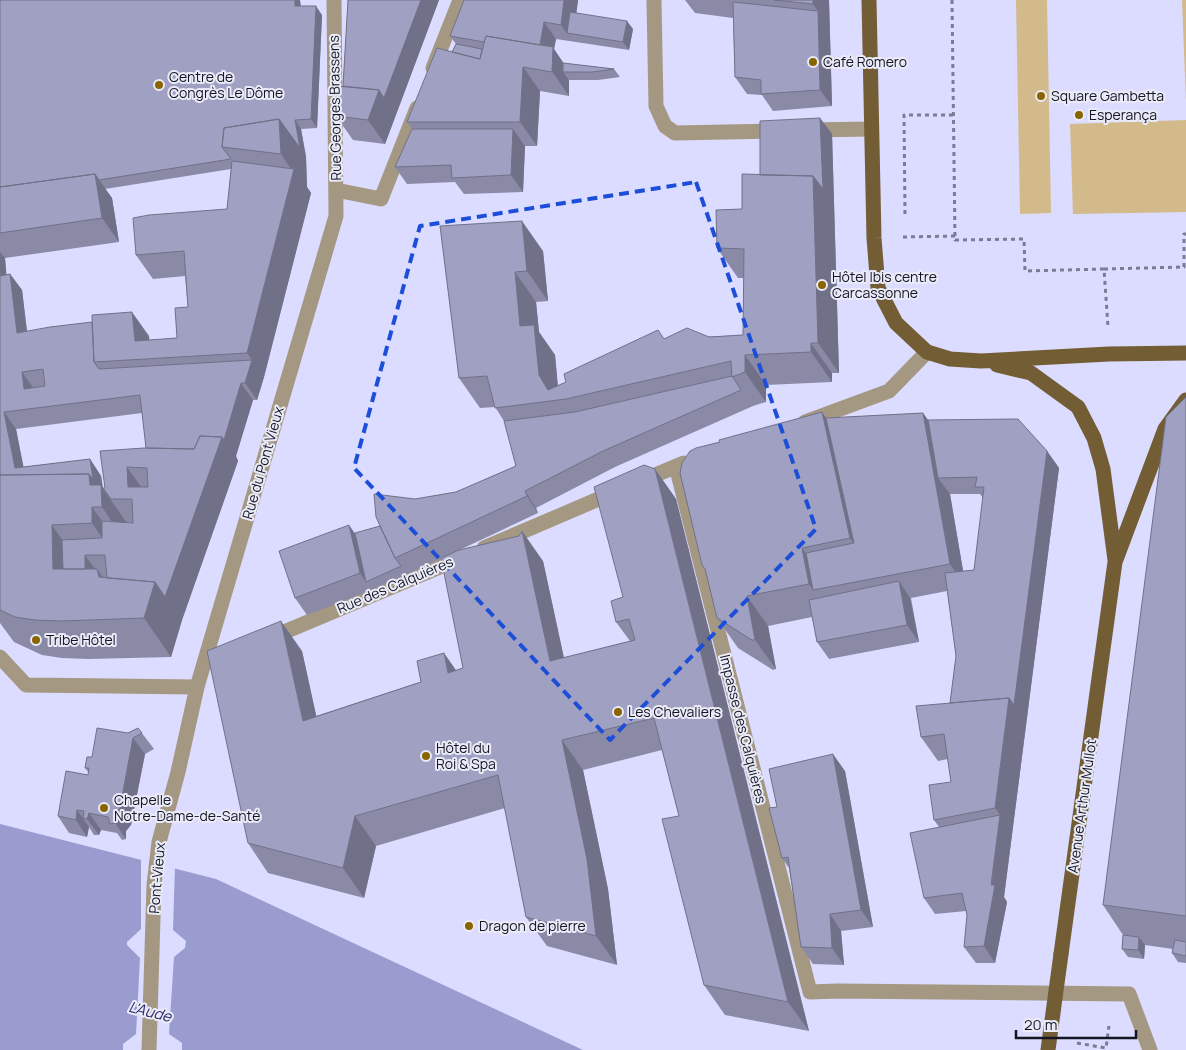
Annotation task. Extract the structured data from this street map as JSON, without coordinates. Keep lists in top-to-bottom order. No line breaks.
{"streets":{"main road":["Avenue Arthur Mullot"],"street":["Rue Georges Brassens","Rue du Pont Vieux","Rue des Calquières","Impasse des Calquières","Pont-Vieux"]},"crossings":[["Rue Georges Brassens","Rue du Pont Vieux"],["Rue du Pont Vieux","Pont-Vieux"],["Rue des Calquières","Impasse des Calquières"]],"water":["L'Aude"],"places":["Café Romero","Centre de Congrès Le Dôme","Square Gambetta","Esperança","Hôtel Ibis centre Carcassonne","Tribe Hôtel","Les Chevaliers","Hôtel du Roi & Spa","Chapelle Notre-Dame-de-Santé","Dragon de pierre"],"scale_bar":"20 m"}
